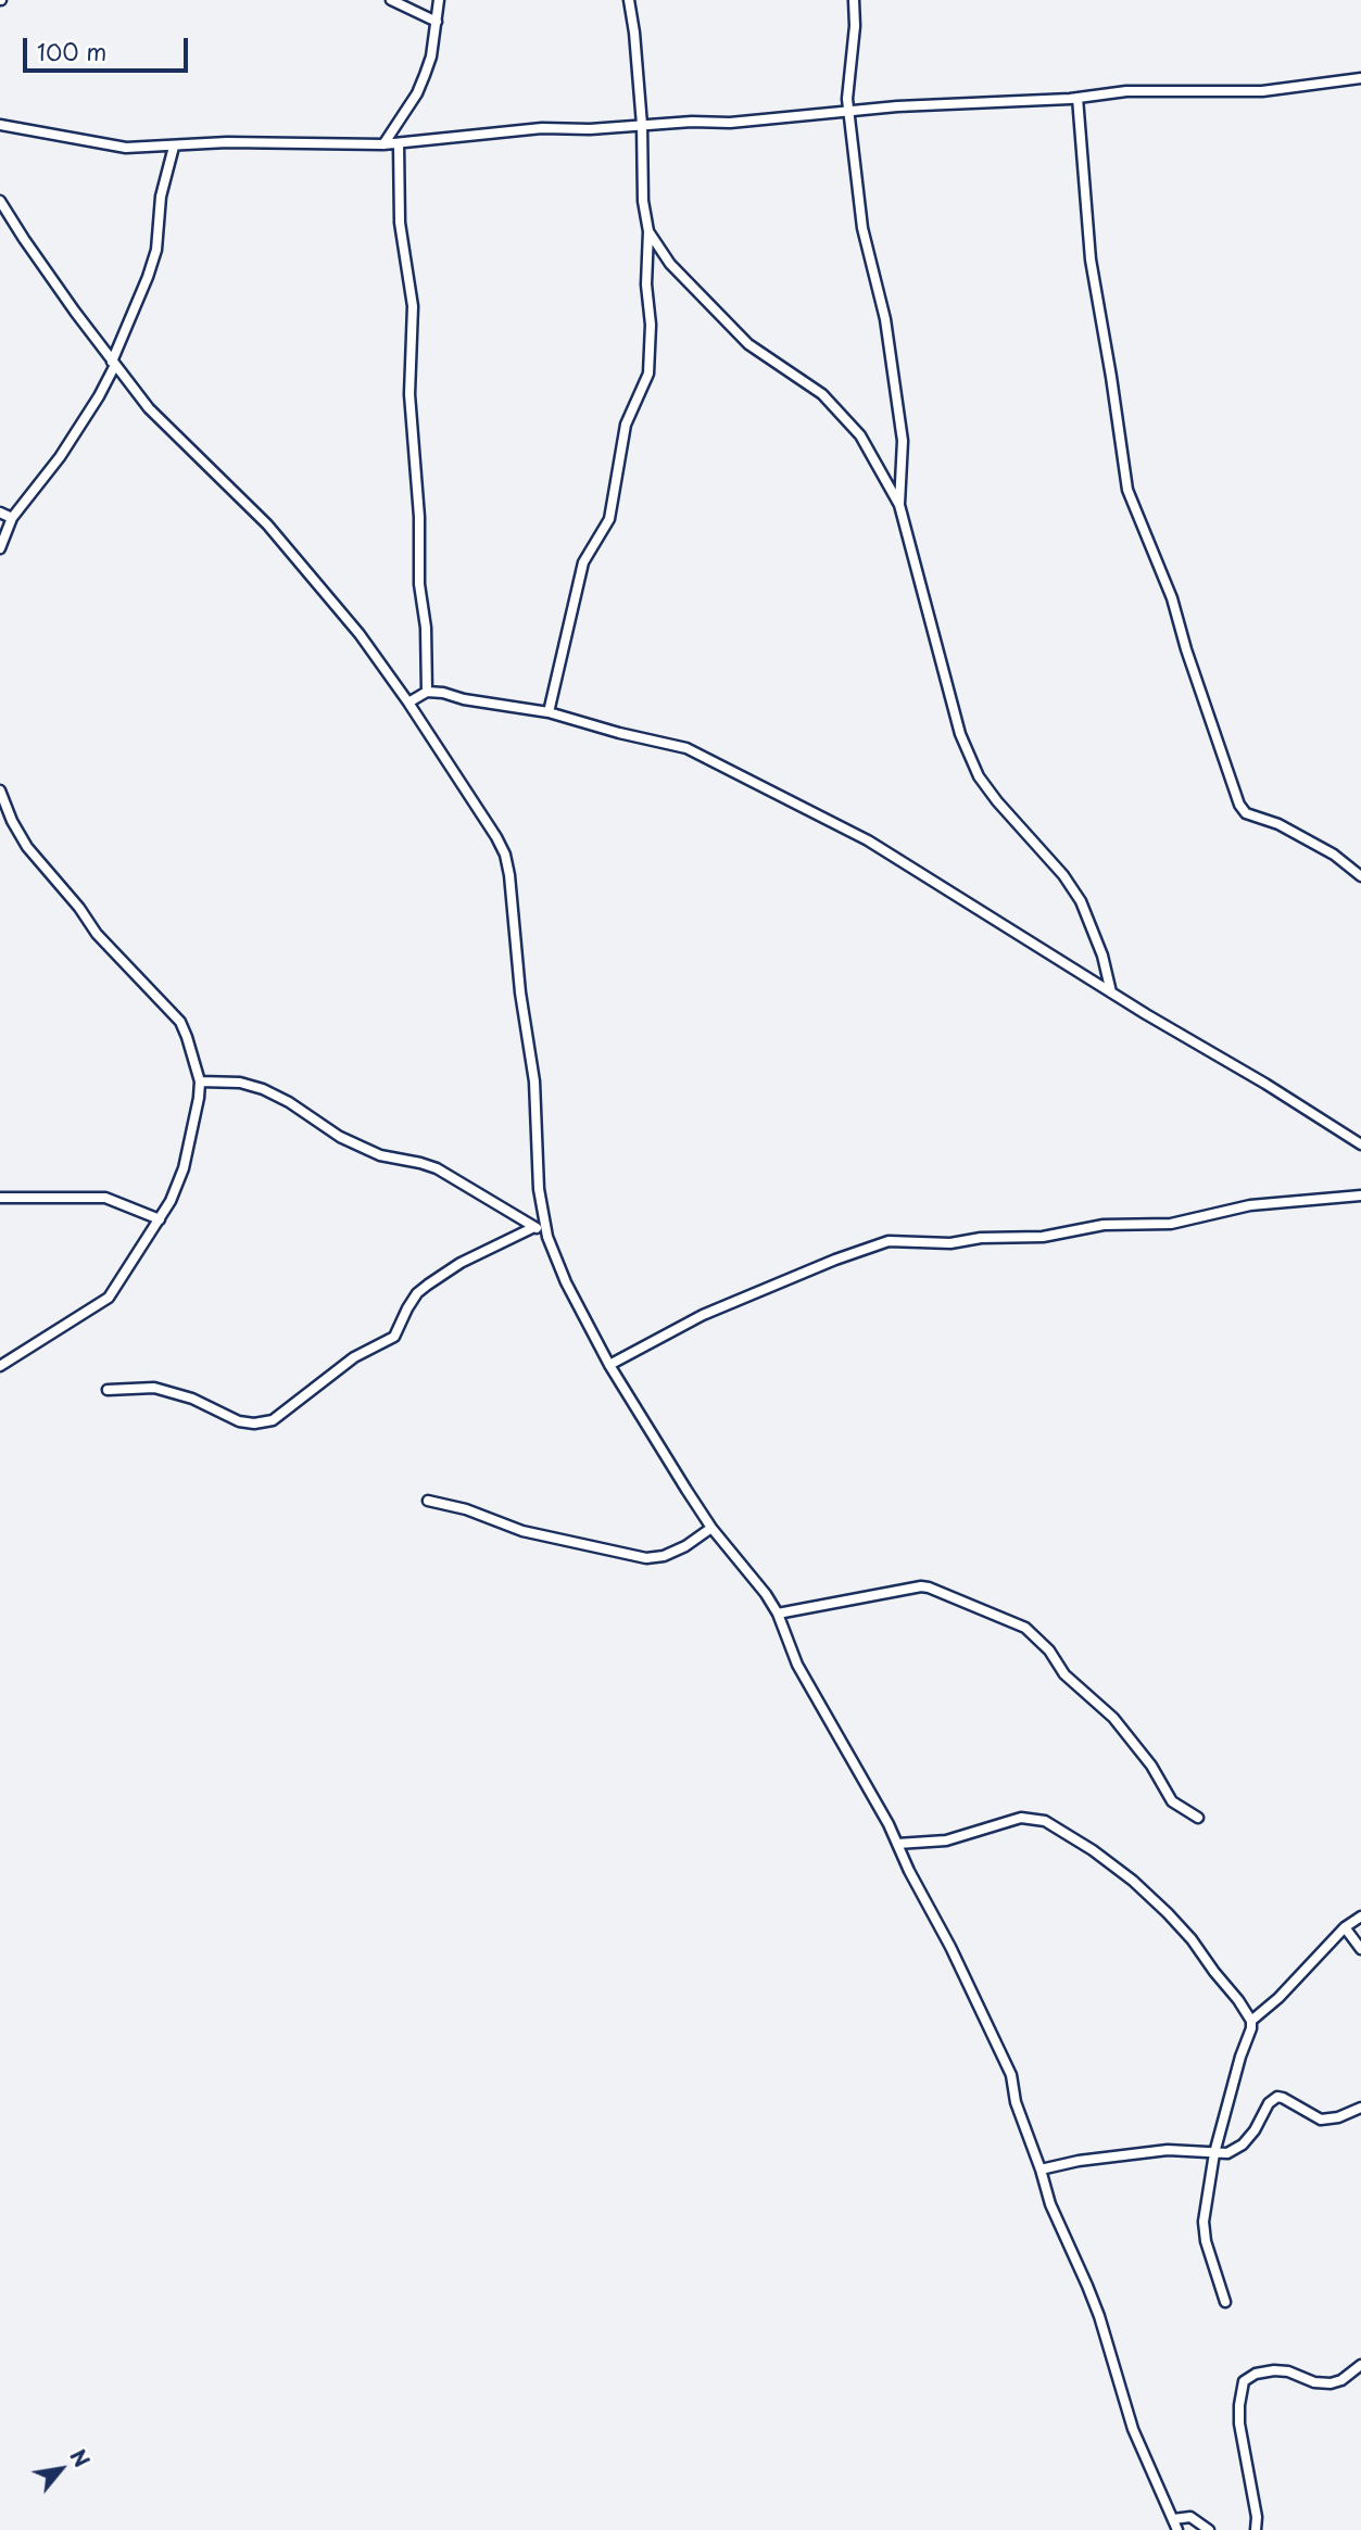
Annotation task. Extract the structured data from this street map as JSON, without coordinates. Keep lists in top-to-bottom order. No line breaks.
{"scale_bar":"100 m","north":"top right"}
